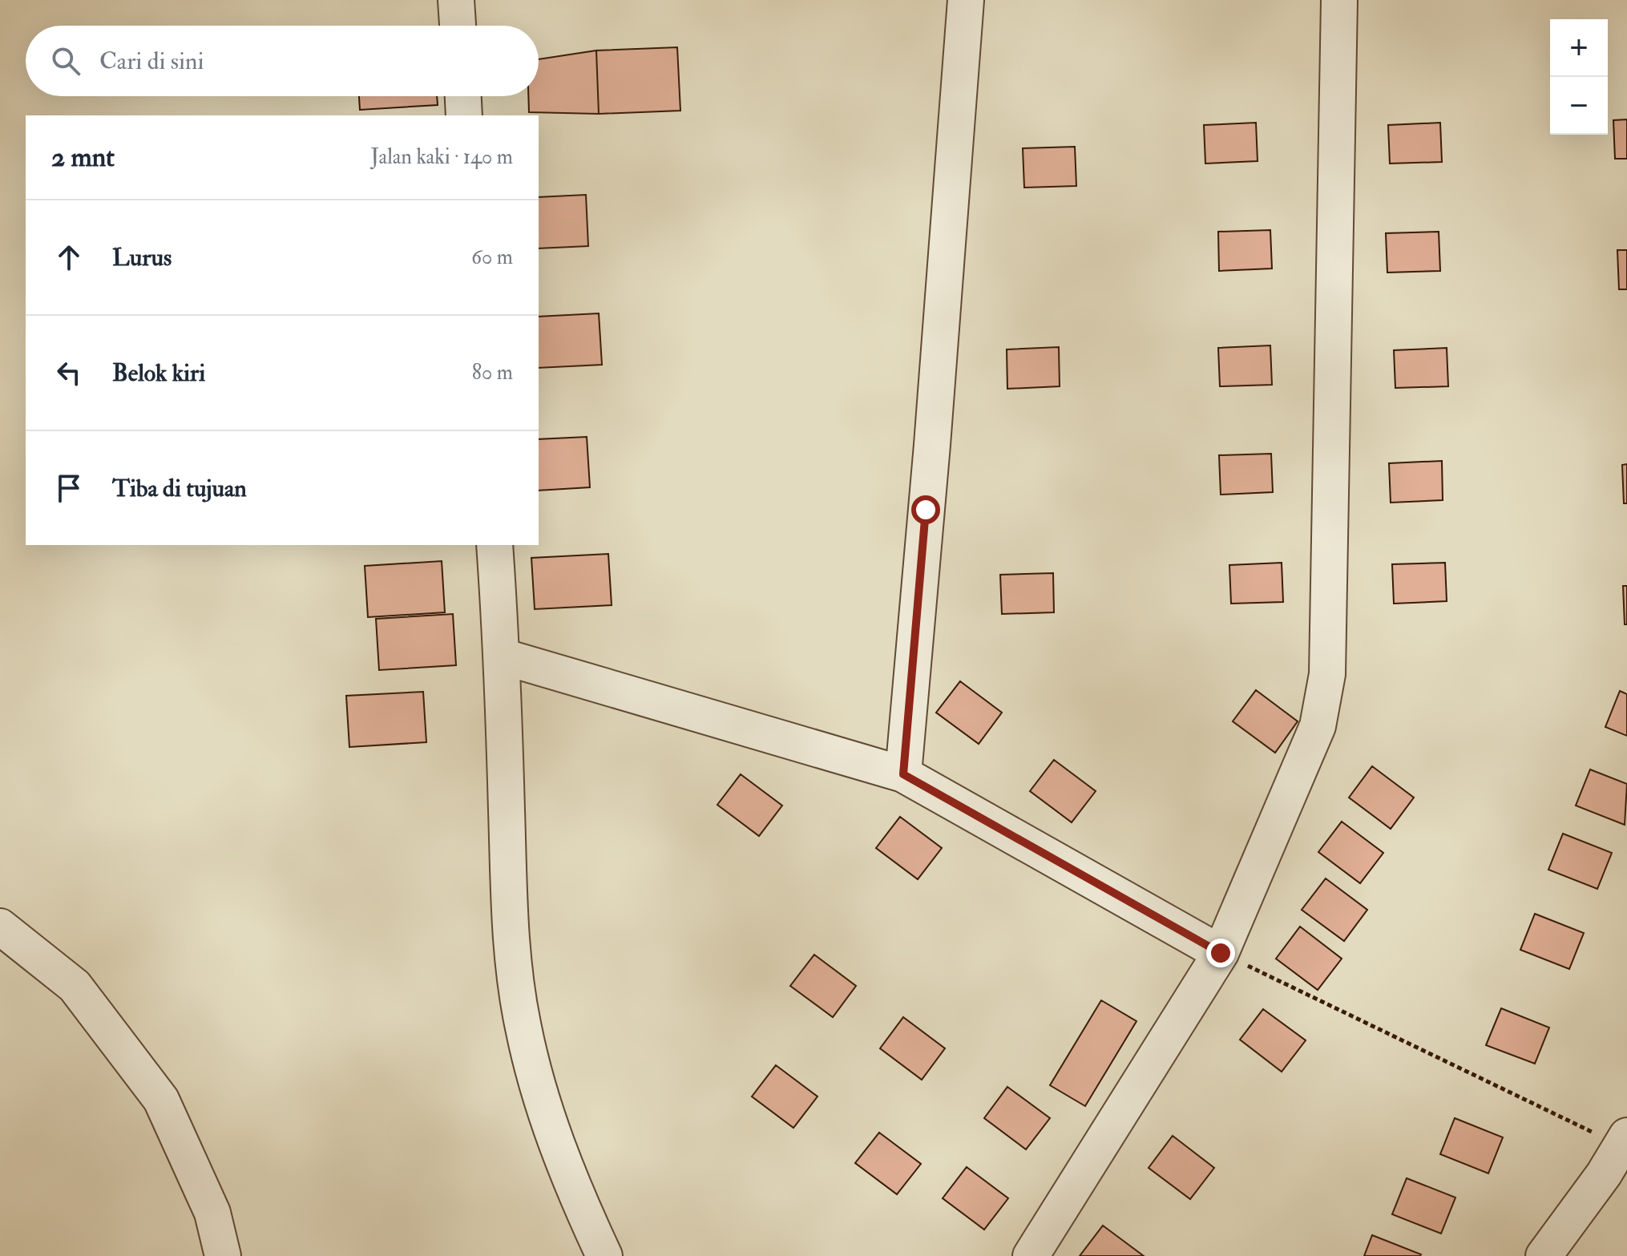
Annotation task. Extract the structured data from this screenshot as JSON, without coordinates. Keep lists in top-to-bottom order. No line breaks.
{"page":{"map_buttons":["+","−"],"search":"Cari di sini","heading":["2 mnt","Jalan kaki · 140 m"],"list":[["Lurus","60 m"],["Belok kiri","80 m"],"Tiba di tujuan"]}}
